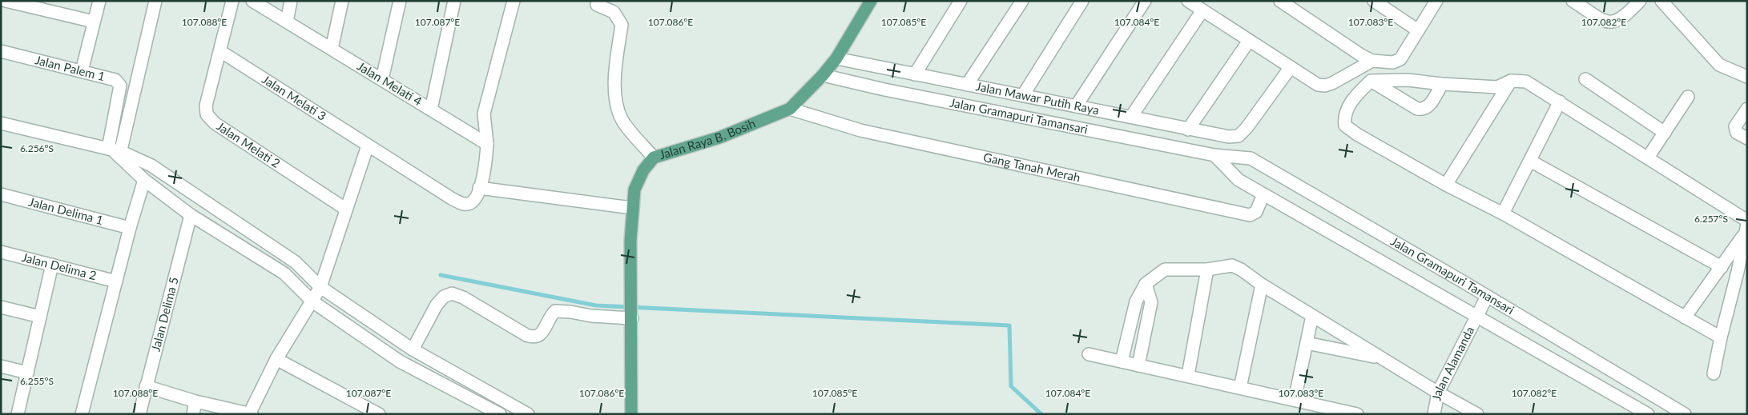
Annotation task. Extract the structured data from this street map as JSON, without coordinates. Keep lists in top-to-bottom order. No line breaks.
{"streets":{"main road":["Jalan Raya B. Bosih"],"street":["Jalan Palem 1","Jalan Melati 4","Jalan Melati 3","Jalan Mawar Putih Raya","Jalan Gramapuri Tamansari","Jalan Melati 2","Gang Tanah Merah","Jalan Delima 1","Jalan Delima 2","Jalan Delima 5","Jalan Alamanda"]},"crossings":[["Jalan Melati 3","Jalan Melati 2"],["Jalan Mawar Putih Raya","Jalan Raya B. Bosih"],["Jalan Gramapuri Tamansari","Jalan Raya B. Bosih"],["Jalan Gramapuri Tamansari","Gang Tanah Merah"],["Jalan Gramapuri Tamansari","Jalan Alamanda"],["Jalan Raya B. Bosih","Gang Tanah Merah"]],"coordinates":["107.088°E","107.087°E","107.086°E","107.085°E","107.084°E","107.083°E","107.082°E","6.256°S","6.257°S","6.255°S"]}
